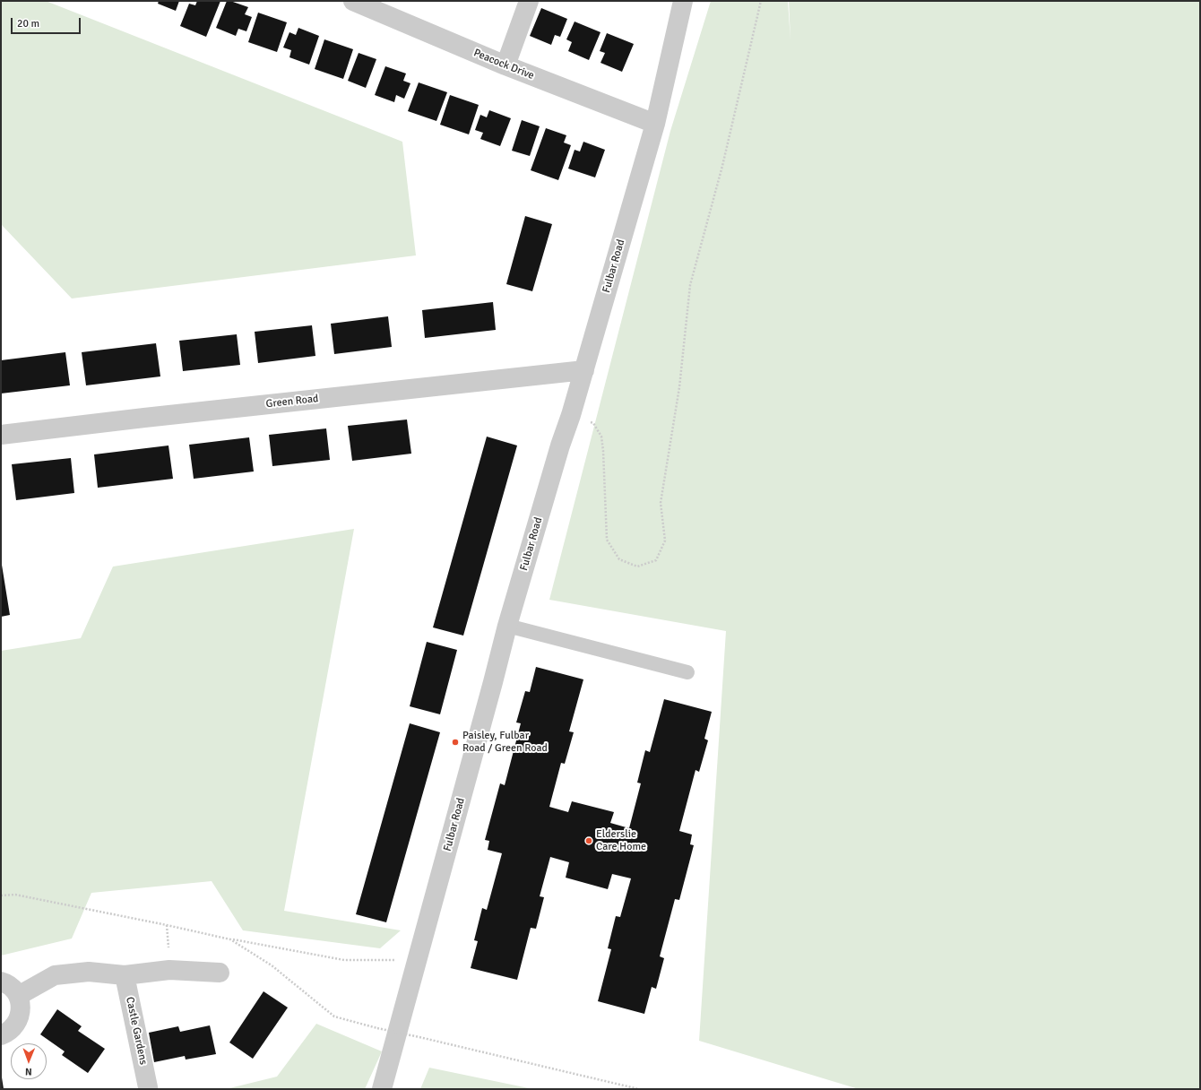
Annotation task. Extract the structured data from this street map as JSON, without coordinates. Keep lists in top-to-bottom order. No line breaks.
{"streets":{"street":["Peacock Drive","Fulbar Road","Green Road","Castle Gardens"]},"crossings":[["Peacock Drive","Fulbar Road"],["Fulbar Road","Green Road"]],"places":["Paisley, Fulbar Road / Green Road","Elderslie Care Home"],"scale_bar":"20 m","north":"bottom"}
